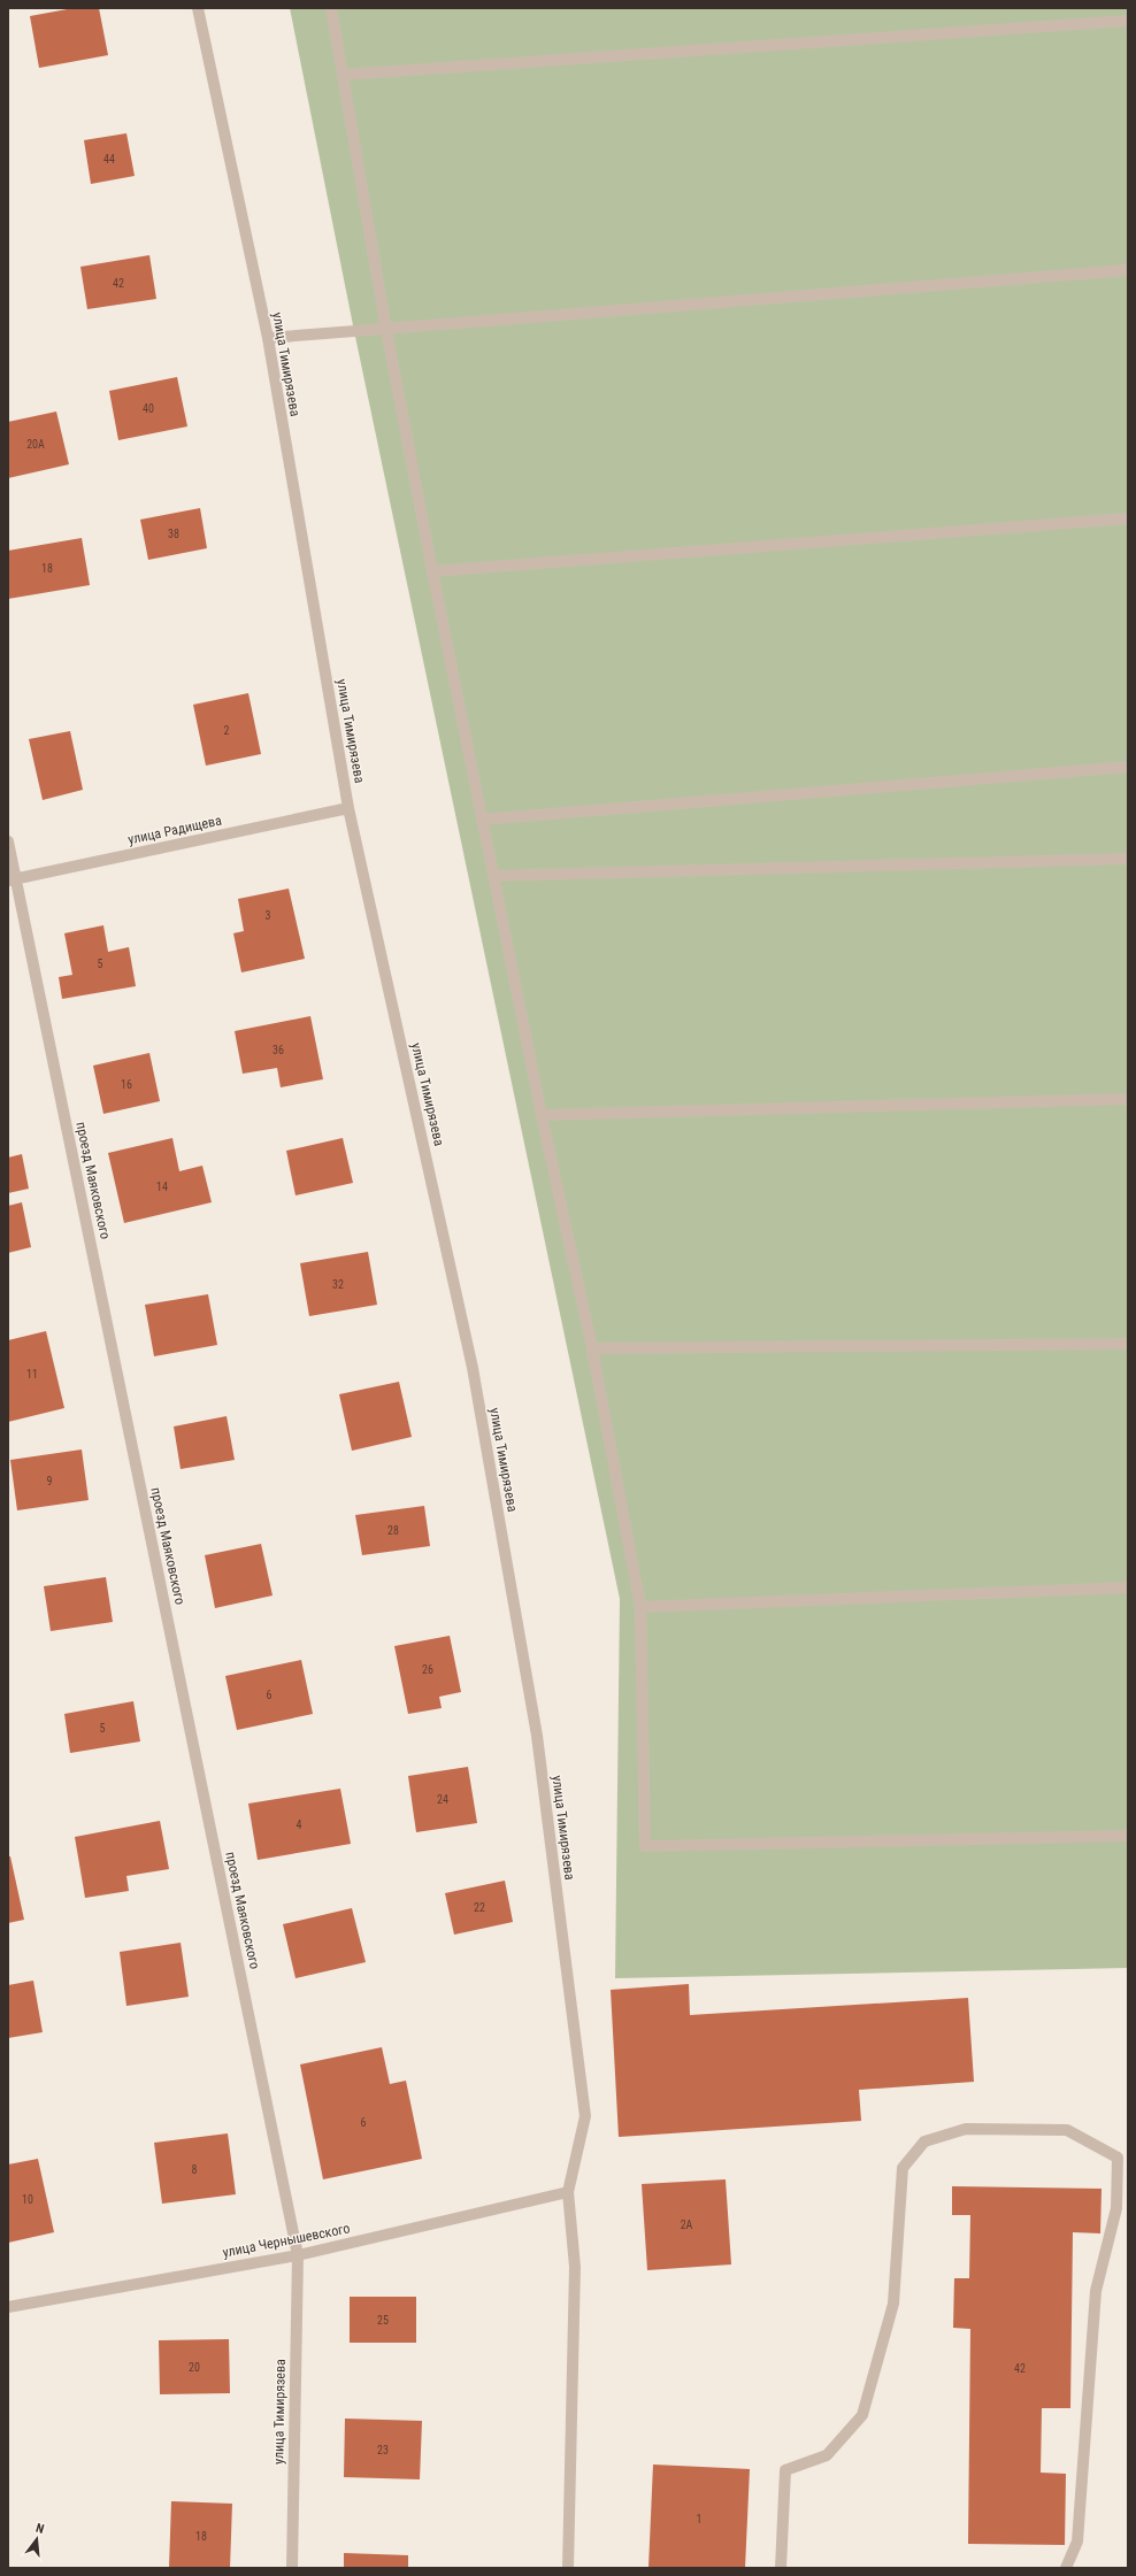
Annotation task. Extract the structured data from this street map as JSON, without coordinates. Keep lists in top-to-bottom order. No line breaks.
{"streets":{"street":["улица Тимирязева","улица Радищева","проезд Маяковского","улица Чернышевского"]},"crossings":[["улица Тимирязева","улица Радищева"],["улица Тимирязева","проезд Маяковского"],["улица Тимирязева","улица Чернышевского"],["улица Радищева","проезд Маяковского"],["проезд Маяковского","улица Чернышевского"]],"house_numbers":["44","42","40","20А","38","18","2","3","5","36","16","14","32","11","9","28","26","6","5","24","4","22","6","8","10","2А","25","20","42","23","1","18"],"north":"top"}
